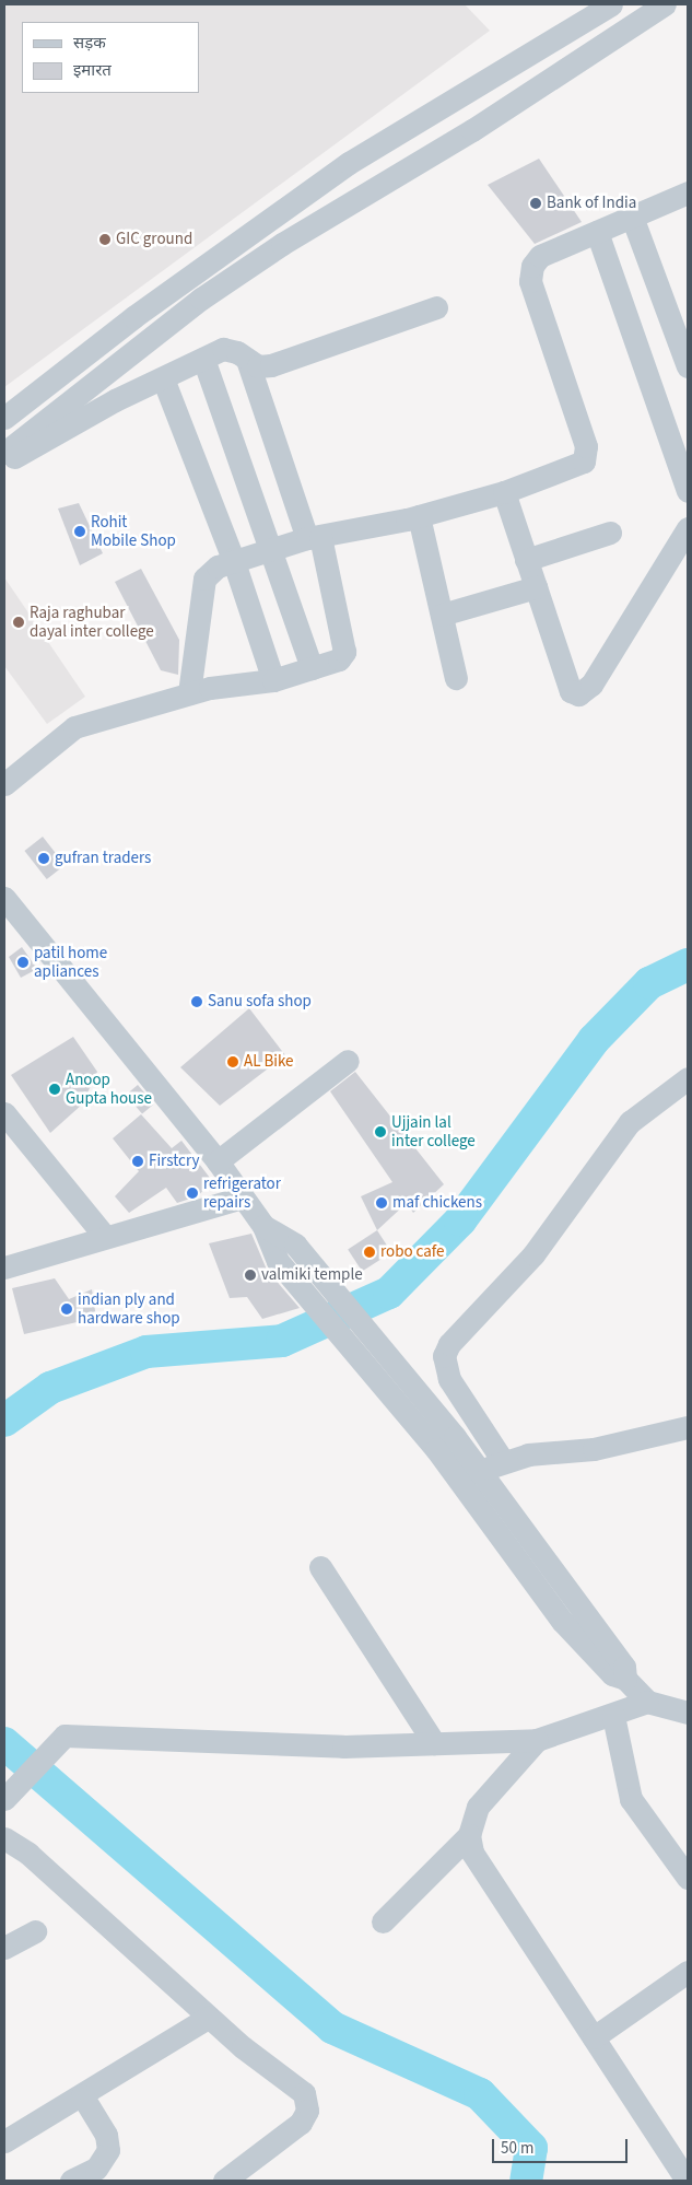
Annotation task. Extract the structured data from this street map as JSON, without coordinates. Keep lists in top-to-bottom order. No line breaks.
{"places":["Bank of India","GIC ground","Rohit Mobile Shop","Raja raghubar dayal inter college","gufran traders","patil home apliances","Sanu sofa shop","AL Bike","Anoop Gupta house","Ujjain lal inter college","Firstcry","refrigerator repairs","maf chickens","robo cafe","valmiki temple","indian ply and hardware shop"],"legend":["सड़क","इमारत"],"scale_bar":"50 m"}
